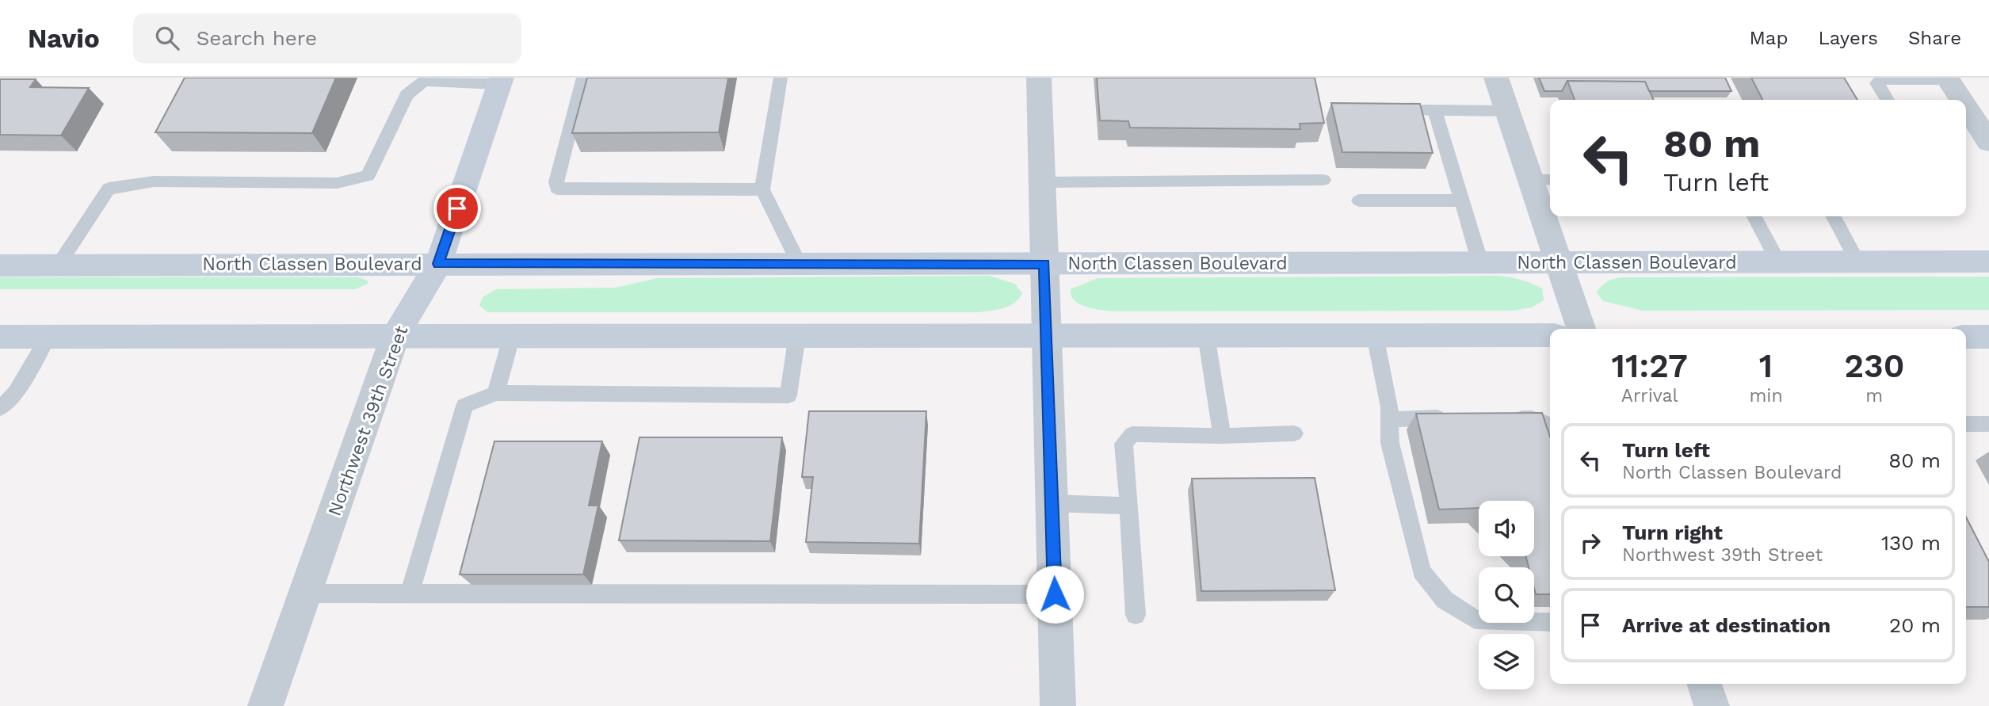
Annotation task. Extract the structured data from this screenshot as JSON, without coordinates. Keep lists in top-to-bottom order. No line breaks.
{"streets":{"main road":["North Classen Boulevard","Northwest 39th Street"]},"crossings":[["North Classen Boulevard","Northwest 39th Street"]],"page":{"header":"Navio","search":"Search here","nav":["Map","Layers","Share"],"turn":["80 m","Turn left"],"eta":["11:27","Arrival","1","min","230","m"],"list":[{"name":"Turn left","note":"North Classen Boulevard","value":"80 m"},{"name":"Turn right","note":"Northwest 39th Street","value":"130 m"},{"name":"Arrive at destination","value":"20 m"}]}}
